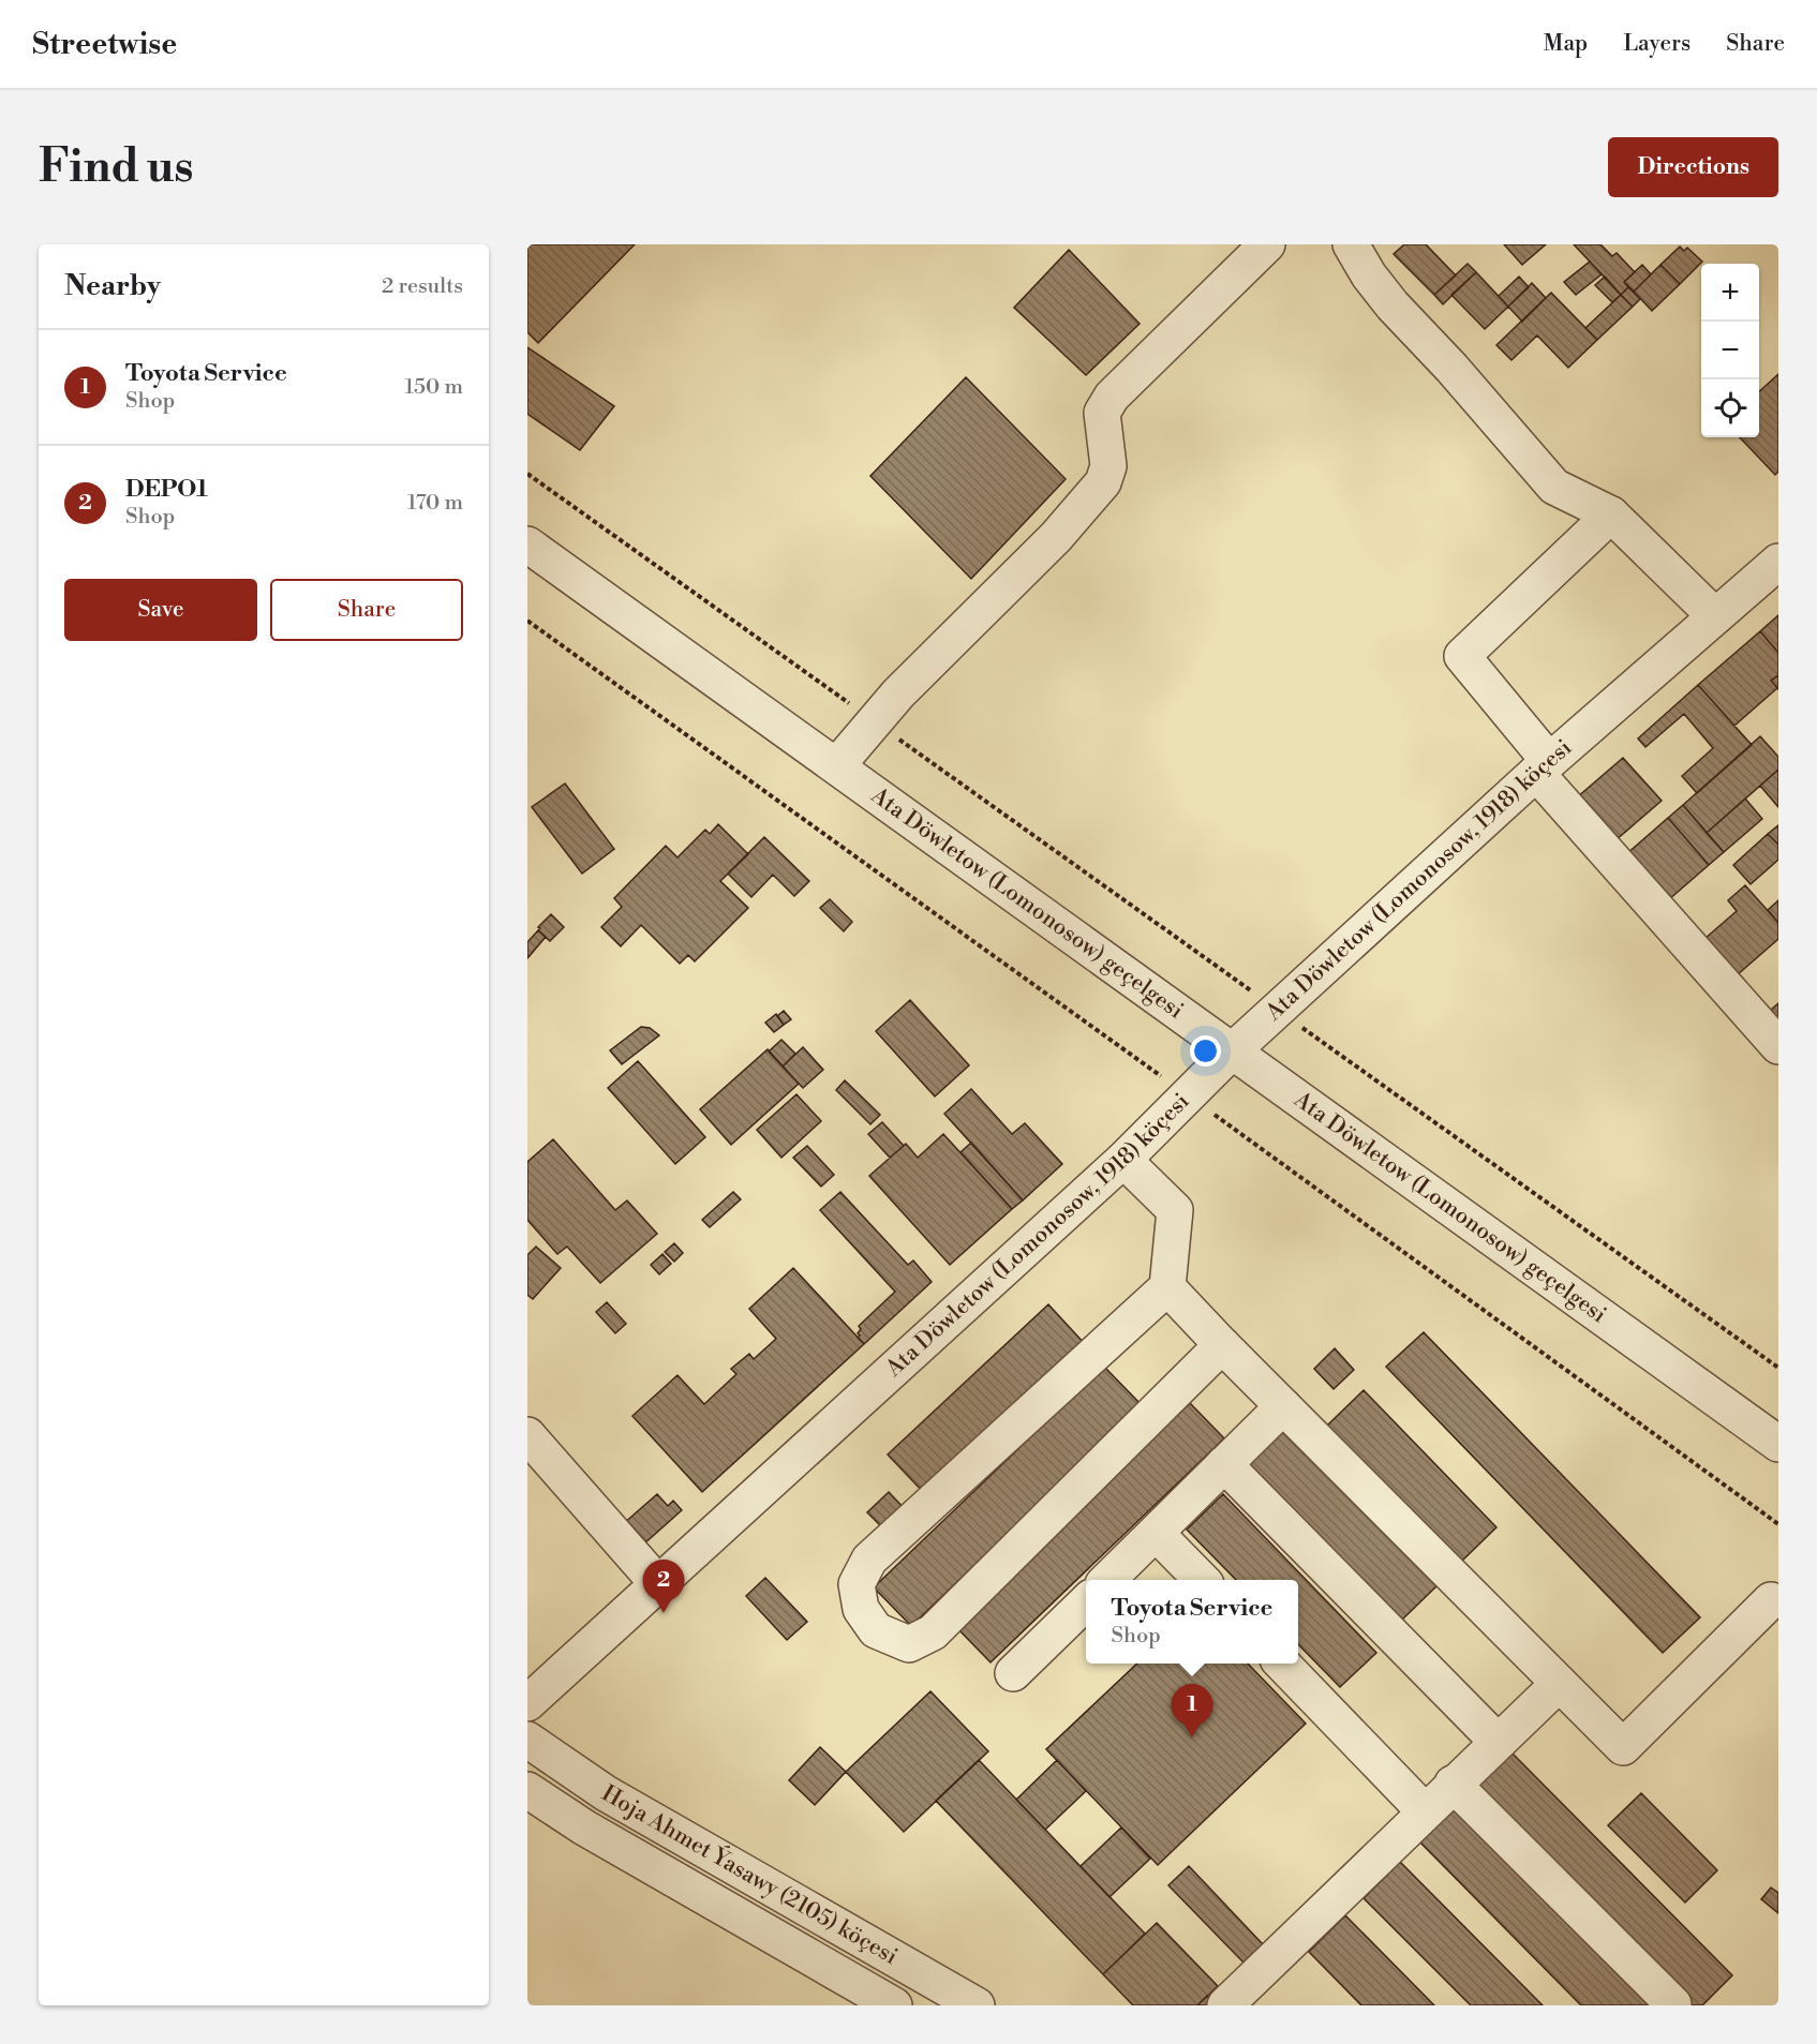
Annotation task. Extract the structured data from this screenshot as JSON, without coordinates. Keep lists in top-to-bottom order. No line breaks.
{"streets":{"street":["Ata Döwletow (Lomonosow, 1918) köçesi","Ata Döwletow (Lomonosow) geçelgesi","Hoja Ahmet Ýasawy (2105) köçesi"]},"crossings":[["Ata Döwletow (Lomonosow, 1918) köçesi","Ata Döwletow (Lomonosow) geçelgesi"]],"page":{"header":"Streetwise","nav":["Map","Layers","Share"],"buttons":["Directions",["Save","Share"]],"title":"Find us","heading":["Nearby","2 results"],"map_buttons":["+","−"],"list":[{"mark":"1","name":"Toyota Service","note":"Shop","value":"150 m"},{"mark":"2","name":"DEPO1","note":"Shop","value":"170 m"}],"pins":["2","1"],"popup":["Toyota Service","Shop"]}}
